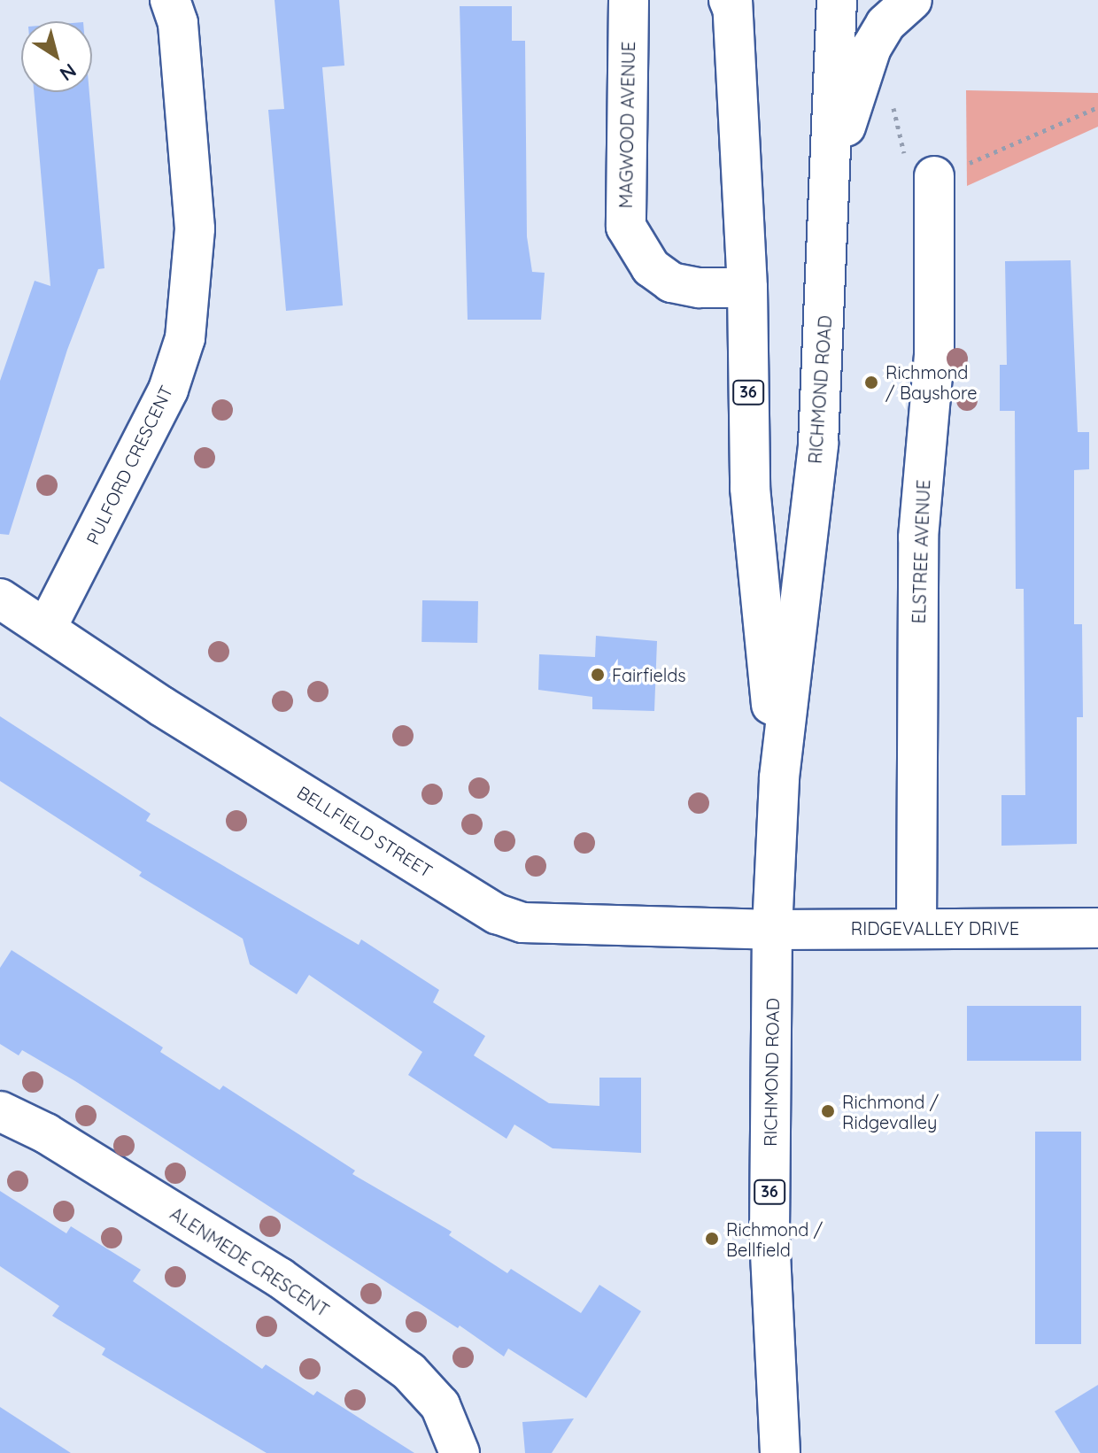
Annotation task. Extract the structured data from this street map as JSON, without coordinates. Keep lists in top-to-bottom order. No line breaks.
{"streets":{"street":["MAGWOOD AVENUE","RICHMOND ROAD","36","PULFORD CRESCENT","ELSTREE AVENUE","BELLFIELD STREET","RIDGEVALLEY DRIVE","ALENMEDE CRESCENT"]},"crossings":[["MAGWOOD AVENUE","RICHMOND ROAD"],["RICHMOND ROAD","BELLFIELD STREET"],["RICHMOND ROAD","RIDGEVALLEY DRIVE"],["PULFORD CRESCENT","BELLFIELD STREET"],["ELSTREE AVENUE","RIDGEVALLEY DRIVE"],["BELLFIELD STREET","RIDGEVALLEY DRIVE"]],"places":["Richmond / Bayshore","Fairfields","Richmond / Ridgevalley","Richmond / Bellfield"],"north":"bottom right"}
